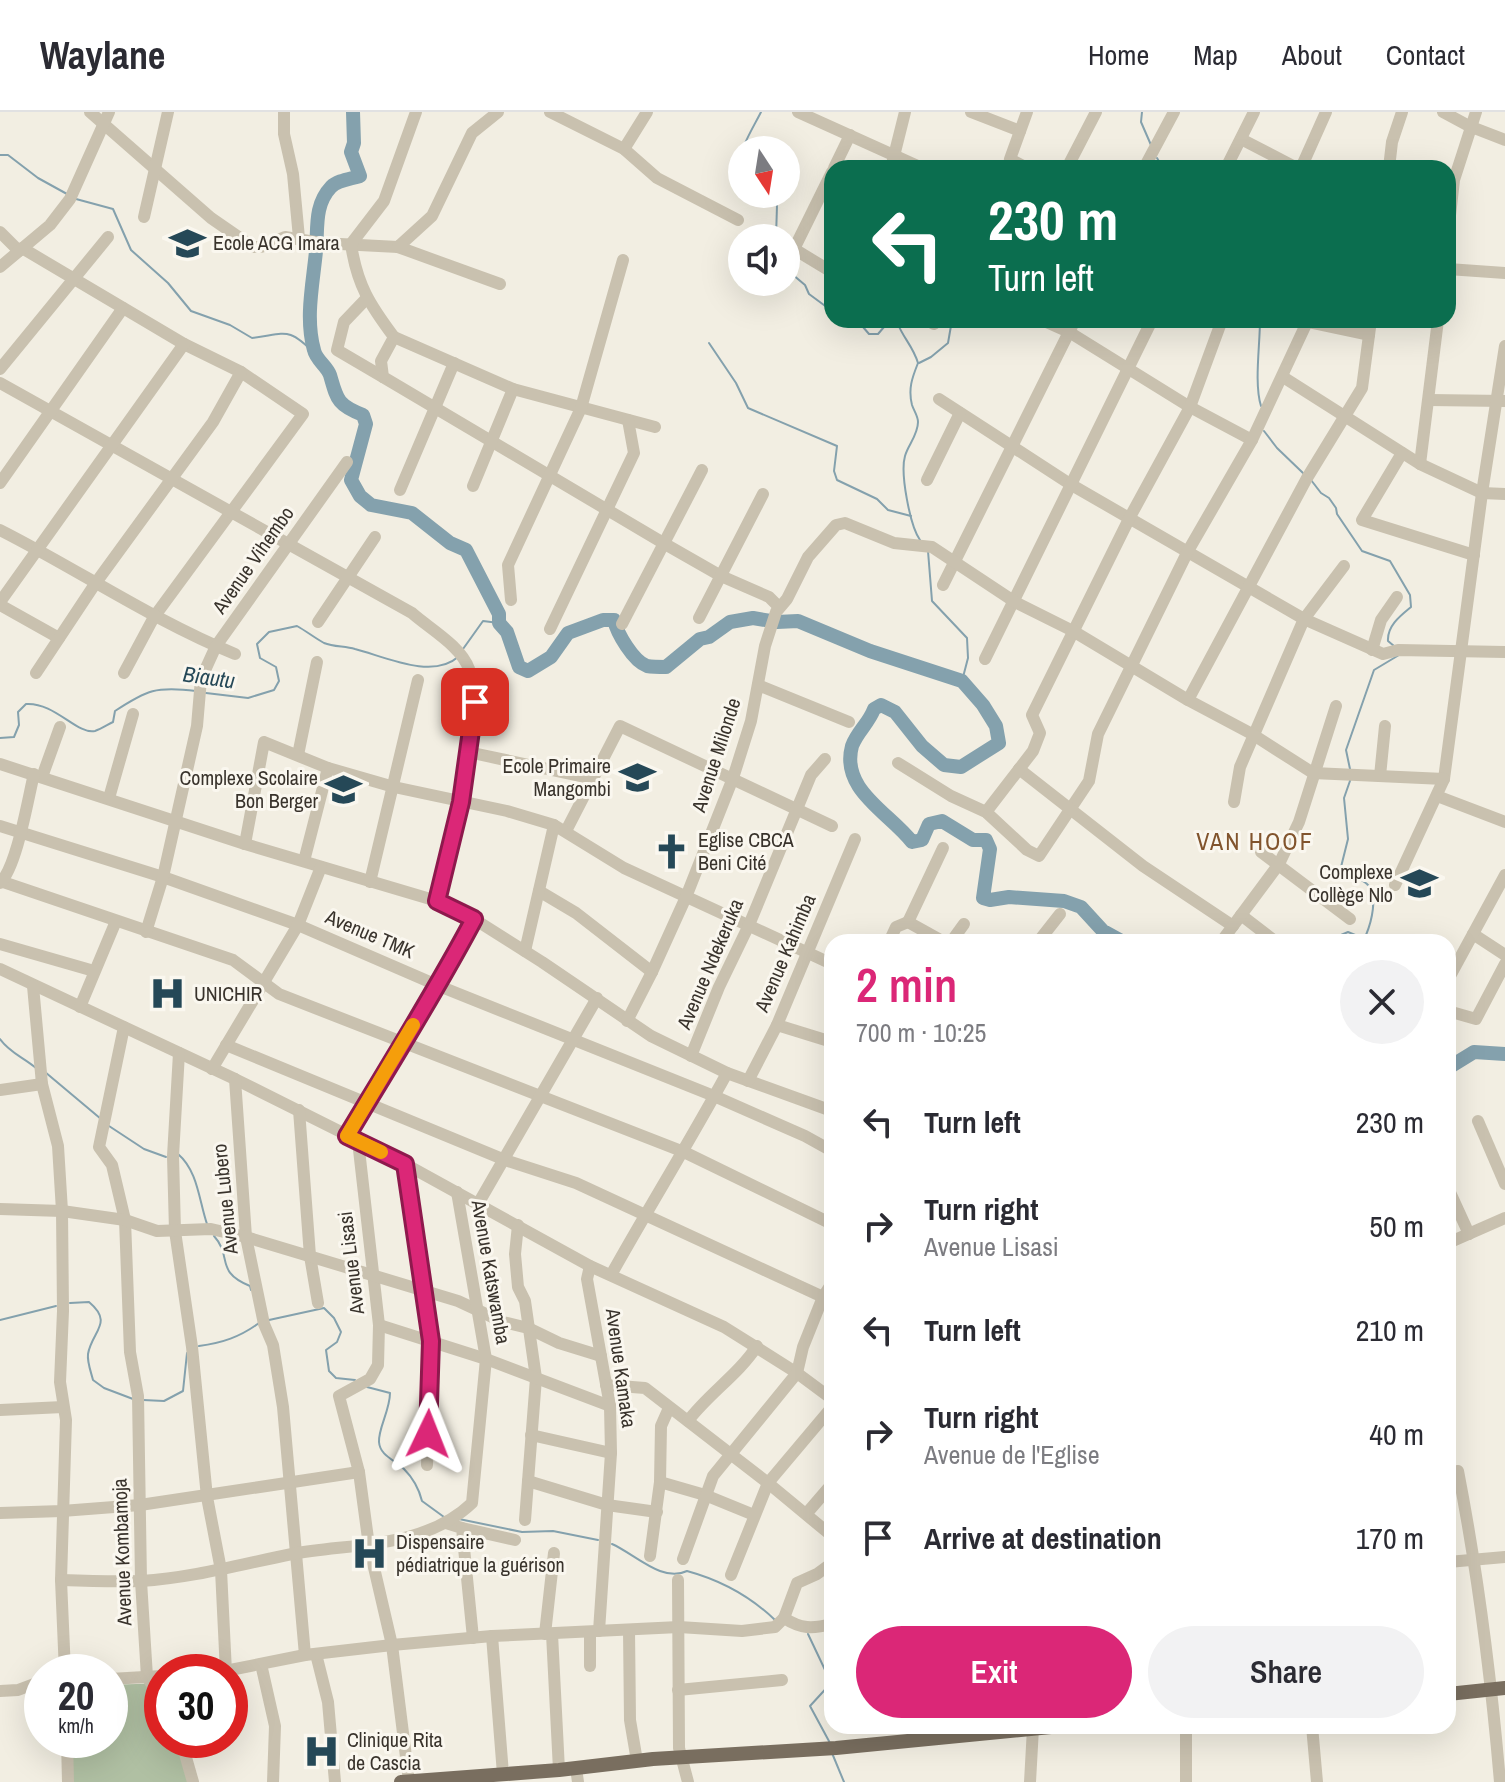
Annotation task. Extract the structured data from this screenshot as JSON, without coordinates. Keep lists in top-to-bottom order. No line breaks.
{"streets":{"street":["Avenue Vihembo","Avenue Milonde","Avenue TMK","Avenue Kahimba","Avenue Ndekeruka","Avenue Lubero","Avenue Lisasi","Avenue Katswamba","Avenue Kamaka","Avenue Kombamoja"]},"crossings":[["Avenue Vihembo","Avenue TMK"]],"districts":["VAN HOOF"],"water":["Biautu"],"places":{"school or university":["Ecole ACG Imara","Ecole Primaire Mangombi","Complexe Scolaire Bon Berger","Complexe Collège Nlo"],"church":["Eglise CBCA Beni Cité"],"hospital":["UNICHIR","Dispensaire pédiatrique la guérison","Clinique Rita de Cascia"]},"north":"bottom","page":{"header":"Waylane","nav":["Home","Map","About","Contact"],"turn":["230 m","Turn left"],"heading":["2 min","700 m · 10:25"],"list":[{"name":"Turn left","value":"230 m"},{"name":"Turn right","note":"Avenue Lisasi","value":"50 m"},{"name":"Turn left","value":"210 m"},{"name":"Turn right","note":"Avenue de l'Eglise","value":"40 m"},{"name":"Arrive at destination","value":"170 m"}],"buttons":["Exit","Share"],"speed":"20 km/h","limit":"30"}}
